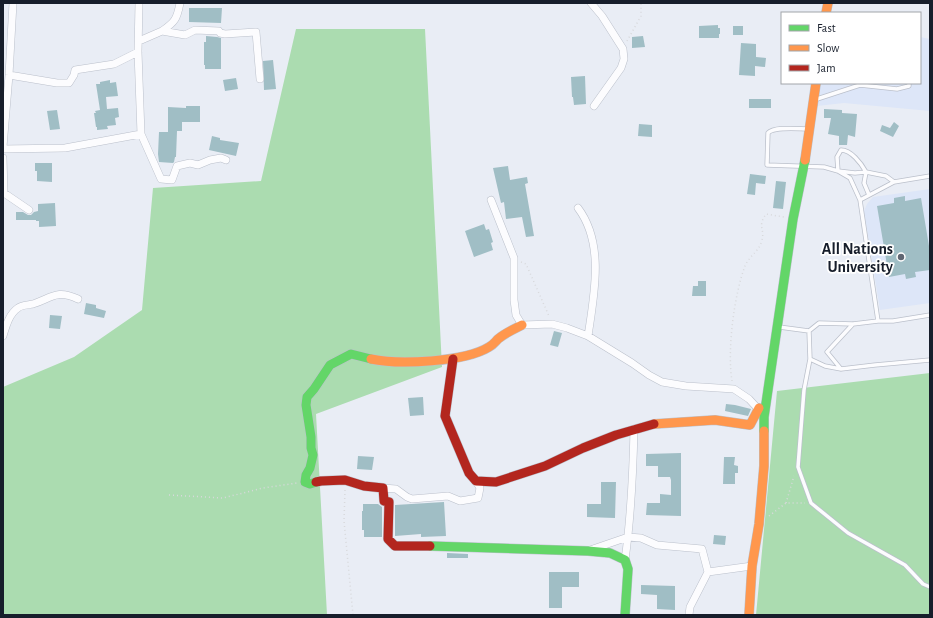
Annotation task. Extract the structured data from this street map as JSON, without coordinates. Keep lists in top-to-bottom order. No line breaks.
{"places":["All Nations University"],"legend":["Fast","Slow","Jam"]}
